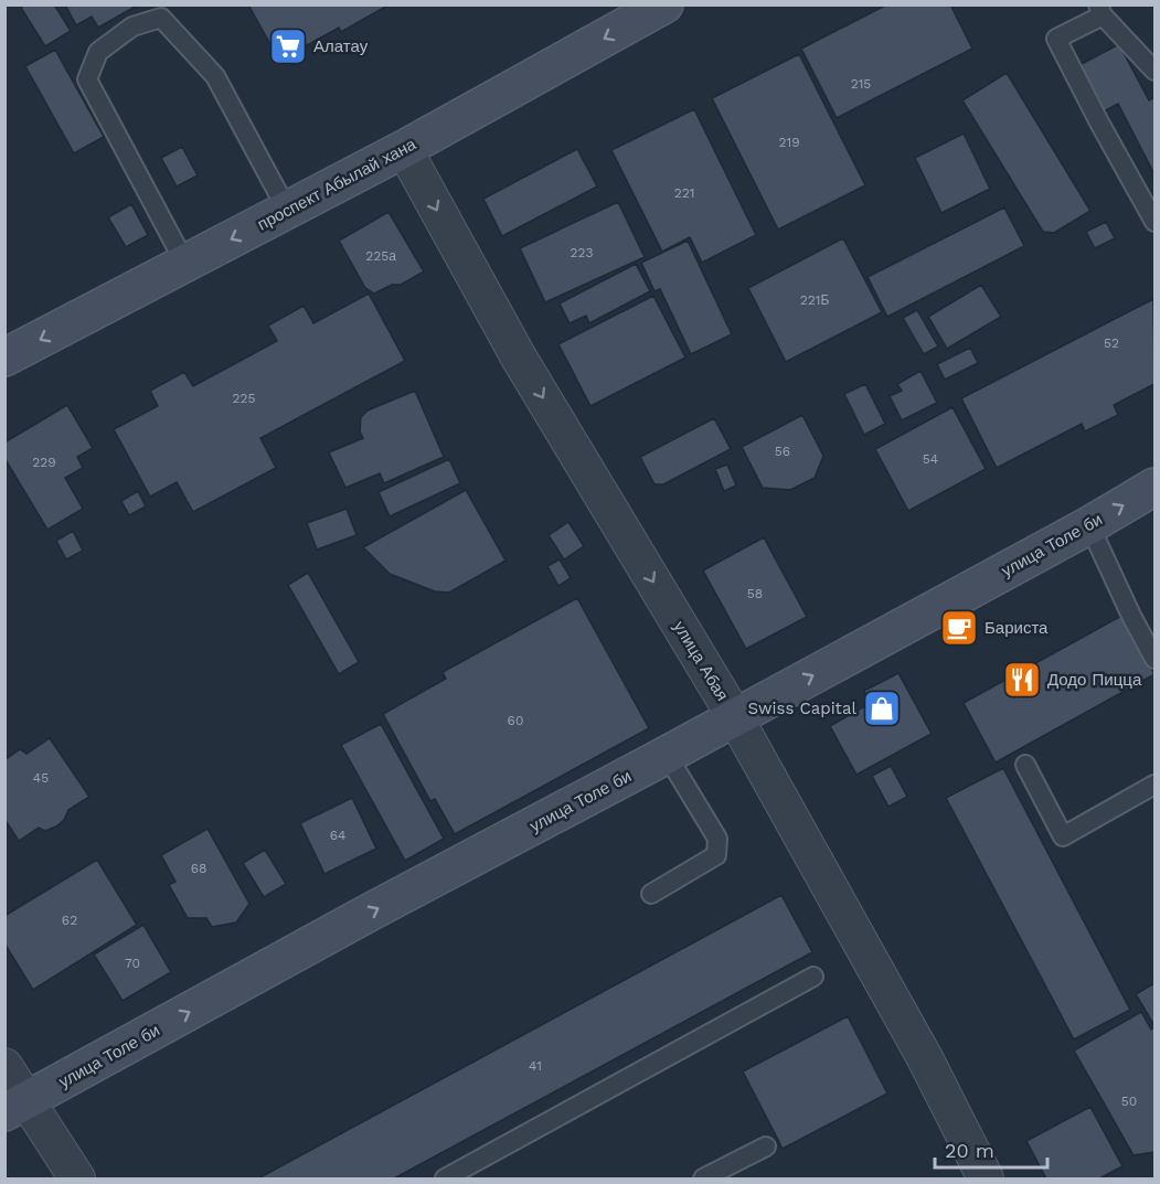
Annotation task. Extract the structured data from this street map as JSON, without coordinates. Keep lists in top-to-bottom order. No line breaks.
{"streets":{"street":["проспект Абылай хана","улица Толе би","улица Абая"]},"crossings":[["проспект Абылай хана","улица Абая"],["улица Толе би","улица Абая"]],"one_way":["проспект Абылай хана","улица Толе би","улица Абая"],"places":{"supermarket":["Алатау"],"cafe":["Бариста"],"restaurant":["Додо Пицца"],"shop":["Swiss Capital"]},"house_numbers":["215","219","221","223","225а","221Б","52","225","56","54","229","58","60","45","64","68","62","70","41","50"],"scale_bar":"20 m"}
